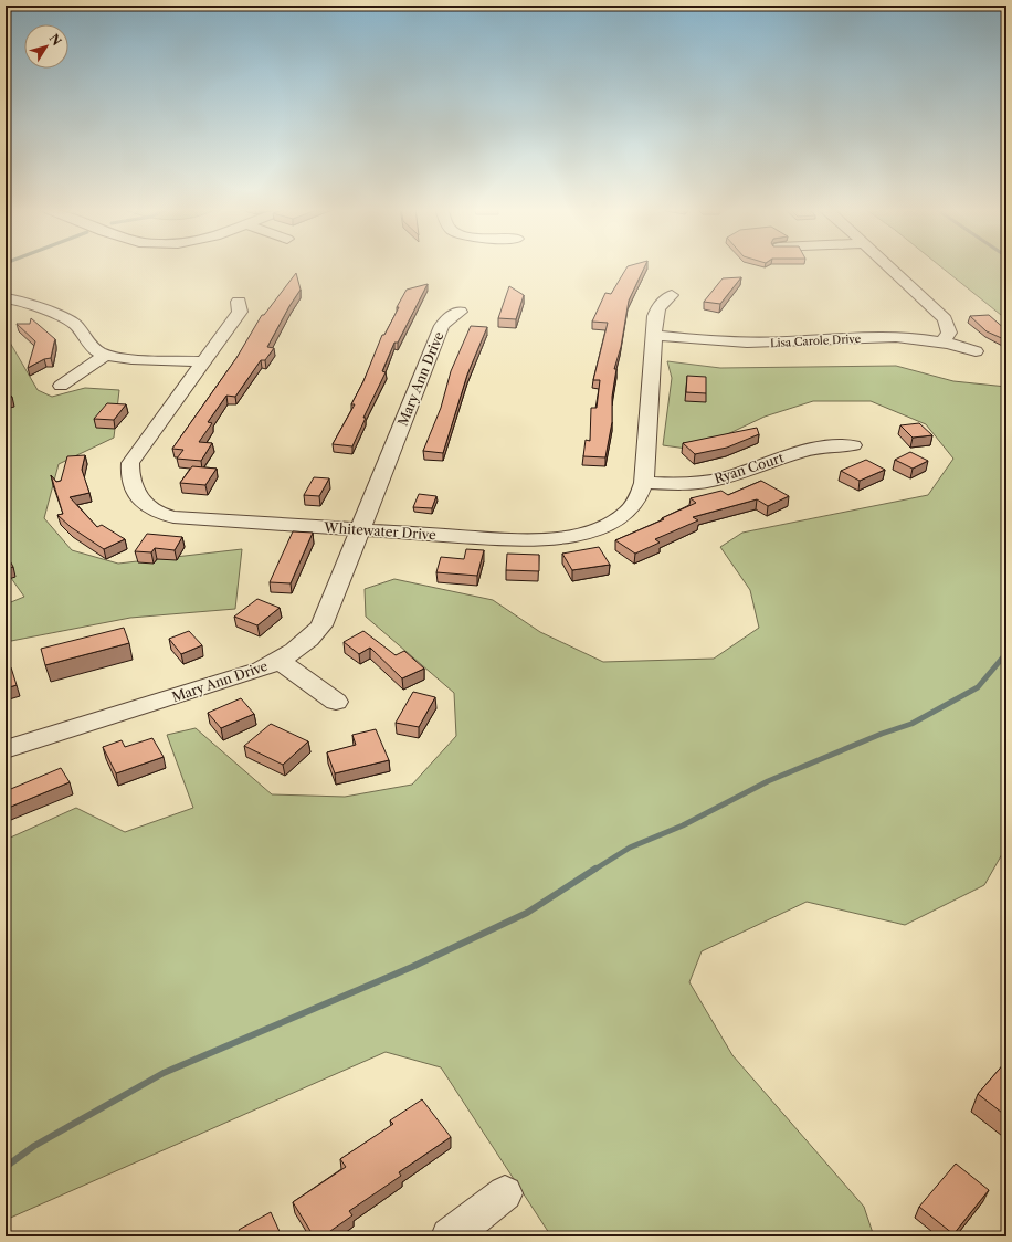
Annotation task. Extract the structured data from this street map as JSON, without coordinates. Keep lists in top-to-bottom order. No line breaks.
{"streets":{"street":["Lisa Carole Drive","Mary Ann Drive","Ryan Court","Whitewater Drive"]},"crossings":[["Lisa Carole Drive","Whitewater Drive"],["Mary Ann Drive","Whitewater Drive"],["Ryan Court","Whitewater Drive"]],"north":"top right"}
